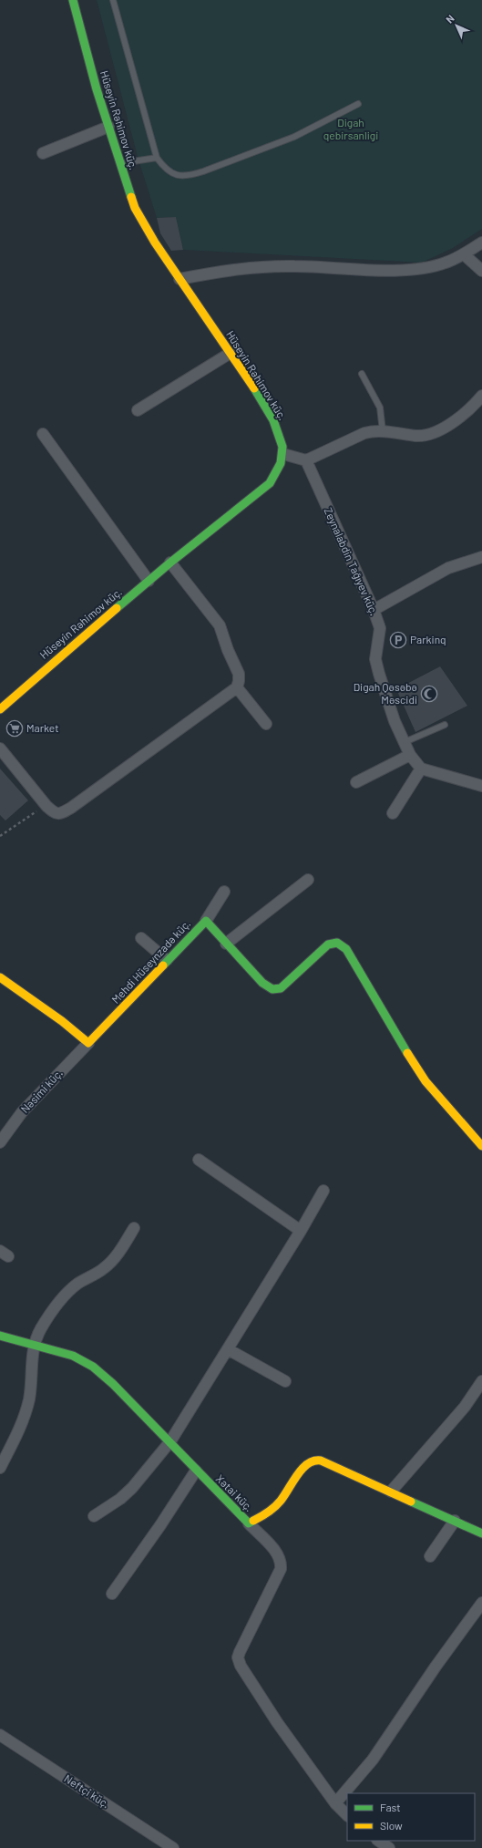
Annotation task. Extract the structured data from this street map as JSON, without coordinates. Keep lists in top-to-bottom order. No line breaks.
{"streets":{"street":["Hüseyin Rəhimov küç.","Zeynalabdin Tağıyev küç.","Mehdi Hüseynzadə küç.","Nəsimi küç.","Xətai küç.","Neftçi küç."]},"crossings":[["Mehdi Hüseynzadə küç.","Nəsimi küç."]],"parks":["Digah qebirsanligi"],"places":{"parking":["Parkinq"],"mosque":["Digah Qəsəbə Məscidi"],"supermarket":["Market"]},"legend":["Fast","Slow"],"north":"top left"}
